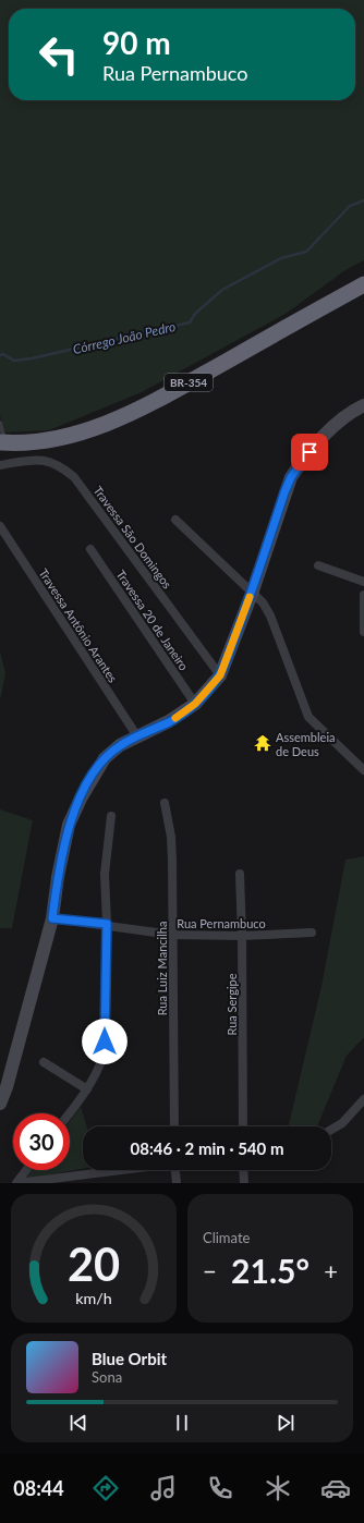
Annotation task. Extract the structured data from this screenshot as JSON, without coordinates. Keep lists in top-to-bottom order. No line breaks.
{"streets":{"highway":["BR-354"],"street":["Travessa São Domingos","Travessa 20 de Janeiro","Travessa Antônio Arantes","Rua Pernambuco","Rua Luiz Mancilha","Rua Sergipe"]},"crossings":[["Rua Pernambuco","Rua Luiz Mancilha"],["Rua Pernambuco","Rua Sergipe"]],"water":["Córrego João Pedro"],"places":{"temple":["Assembleia de Deus"]},"page":{"turn":["90 m","Rua Pernambuco"],"limit":"30","trip":"08:46 · 2 min · 540 m","tile":"Climate","heat":["−","21.5°","+"],"song":["Blue Orbit","Sona"],"tabs":"08:44","gauge":["20","km/h"]}}
